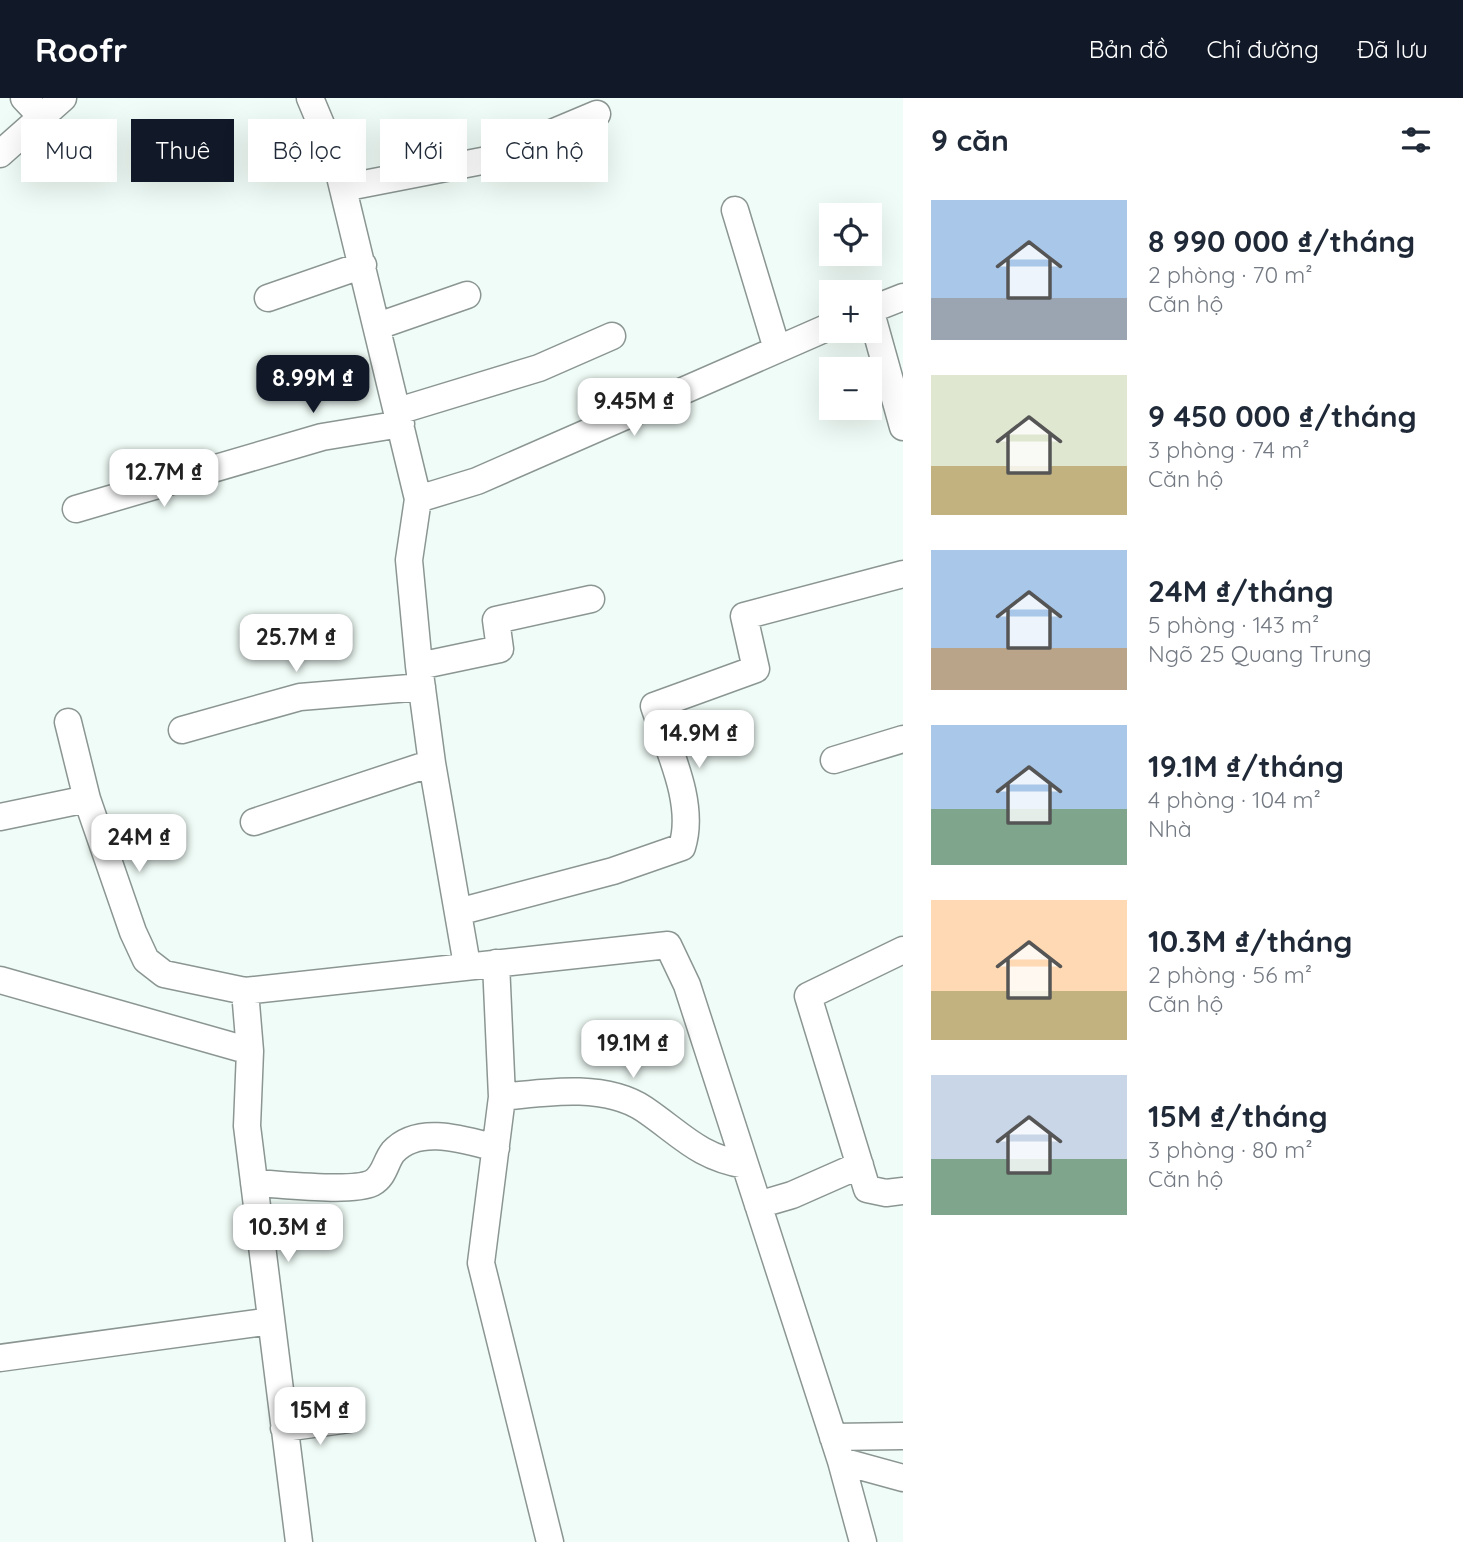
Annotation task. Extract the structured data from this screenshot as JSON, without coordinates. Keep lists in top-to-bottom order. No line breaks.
{"page":{"header":"Roofr","nav":["Bản đồ","Chỉ đường","Đã lưu"],"heading":"9 căn","chip":["Mua","Thuê","Bộ lọc","Mới","Căn hộ"],"list":[{"name":"8 990 000 ₫/tháng","note":"2 phòng · 70 m² · Căn hộ"},{"name":"9 450 000 ₫/tháng","note":"3 phòng · 74 m² · Căn hộ"},{"name":"24M ₫/tháng","note":"5 phòng · 143 m² · Ngõ 25 Quang Trung"},{"name":"19.1M ₫/tháng","note":"4 phòng · 104 m² · Nhà"},{"name":"10.3M ₫/tháng","note":"2 phòng · 56 m² · Căn hộ"},{"name":"15M ₫/tháng","note":"3 phòng · 80 m² · Căn hộ"}],"map_buttons":["+","−"],"price":["8.99M ₫","9.45M ₫","12.7M ₫","25.7M ₫","14.9M ₫","24M ₫","19.1M ₫","10.3M ₫","15M ₫"]}}
